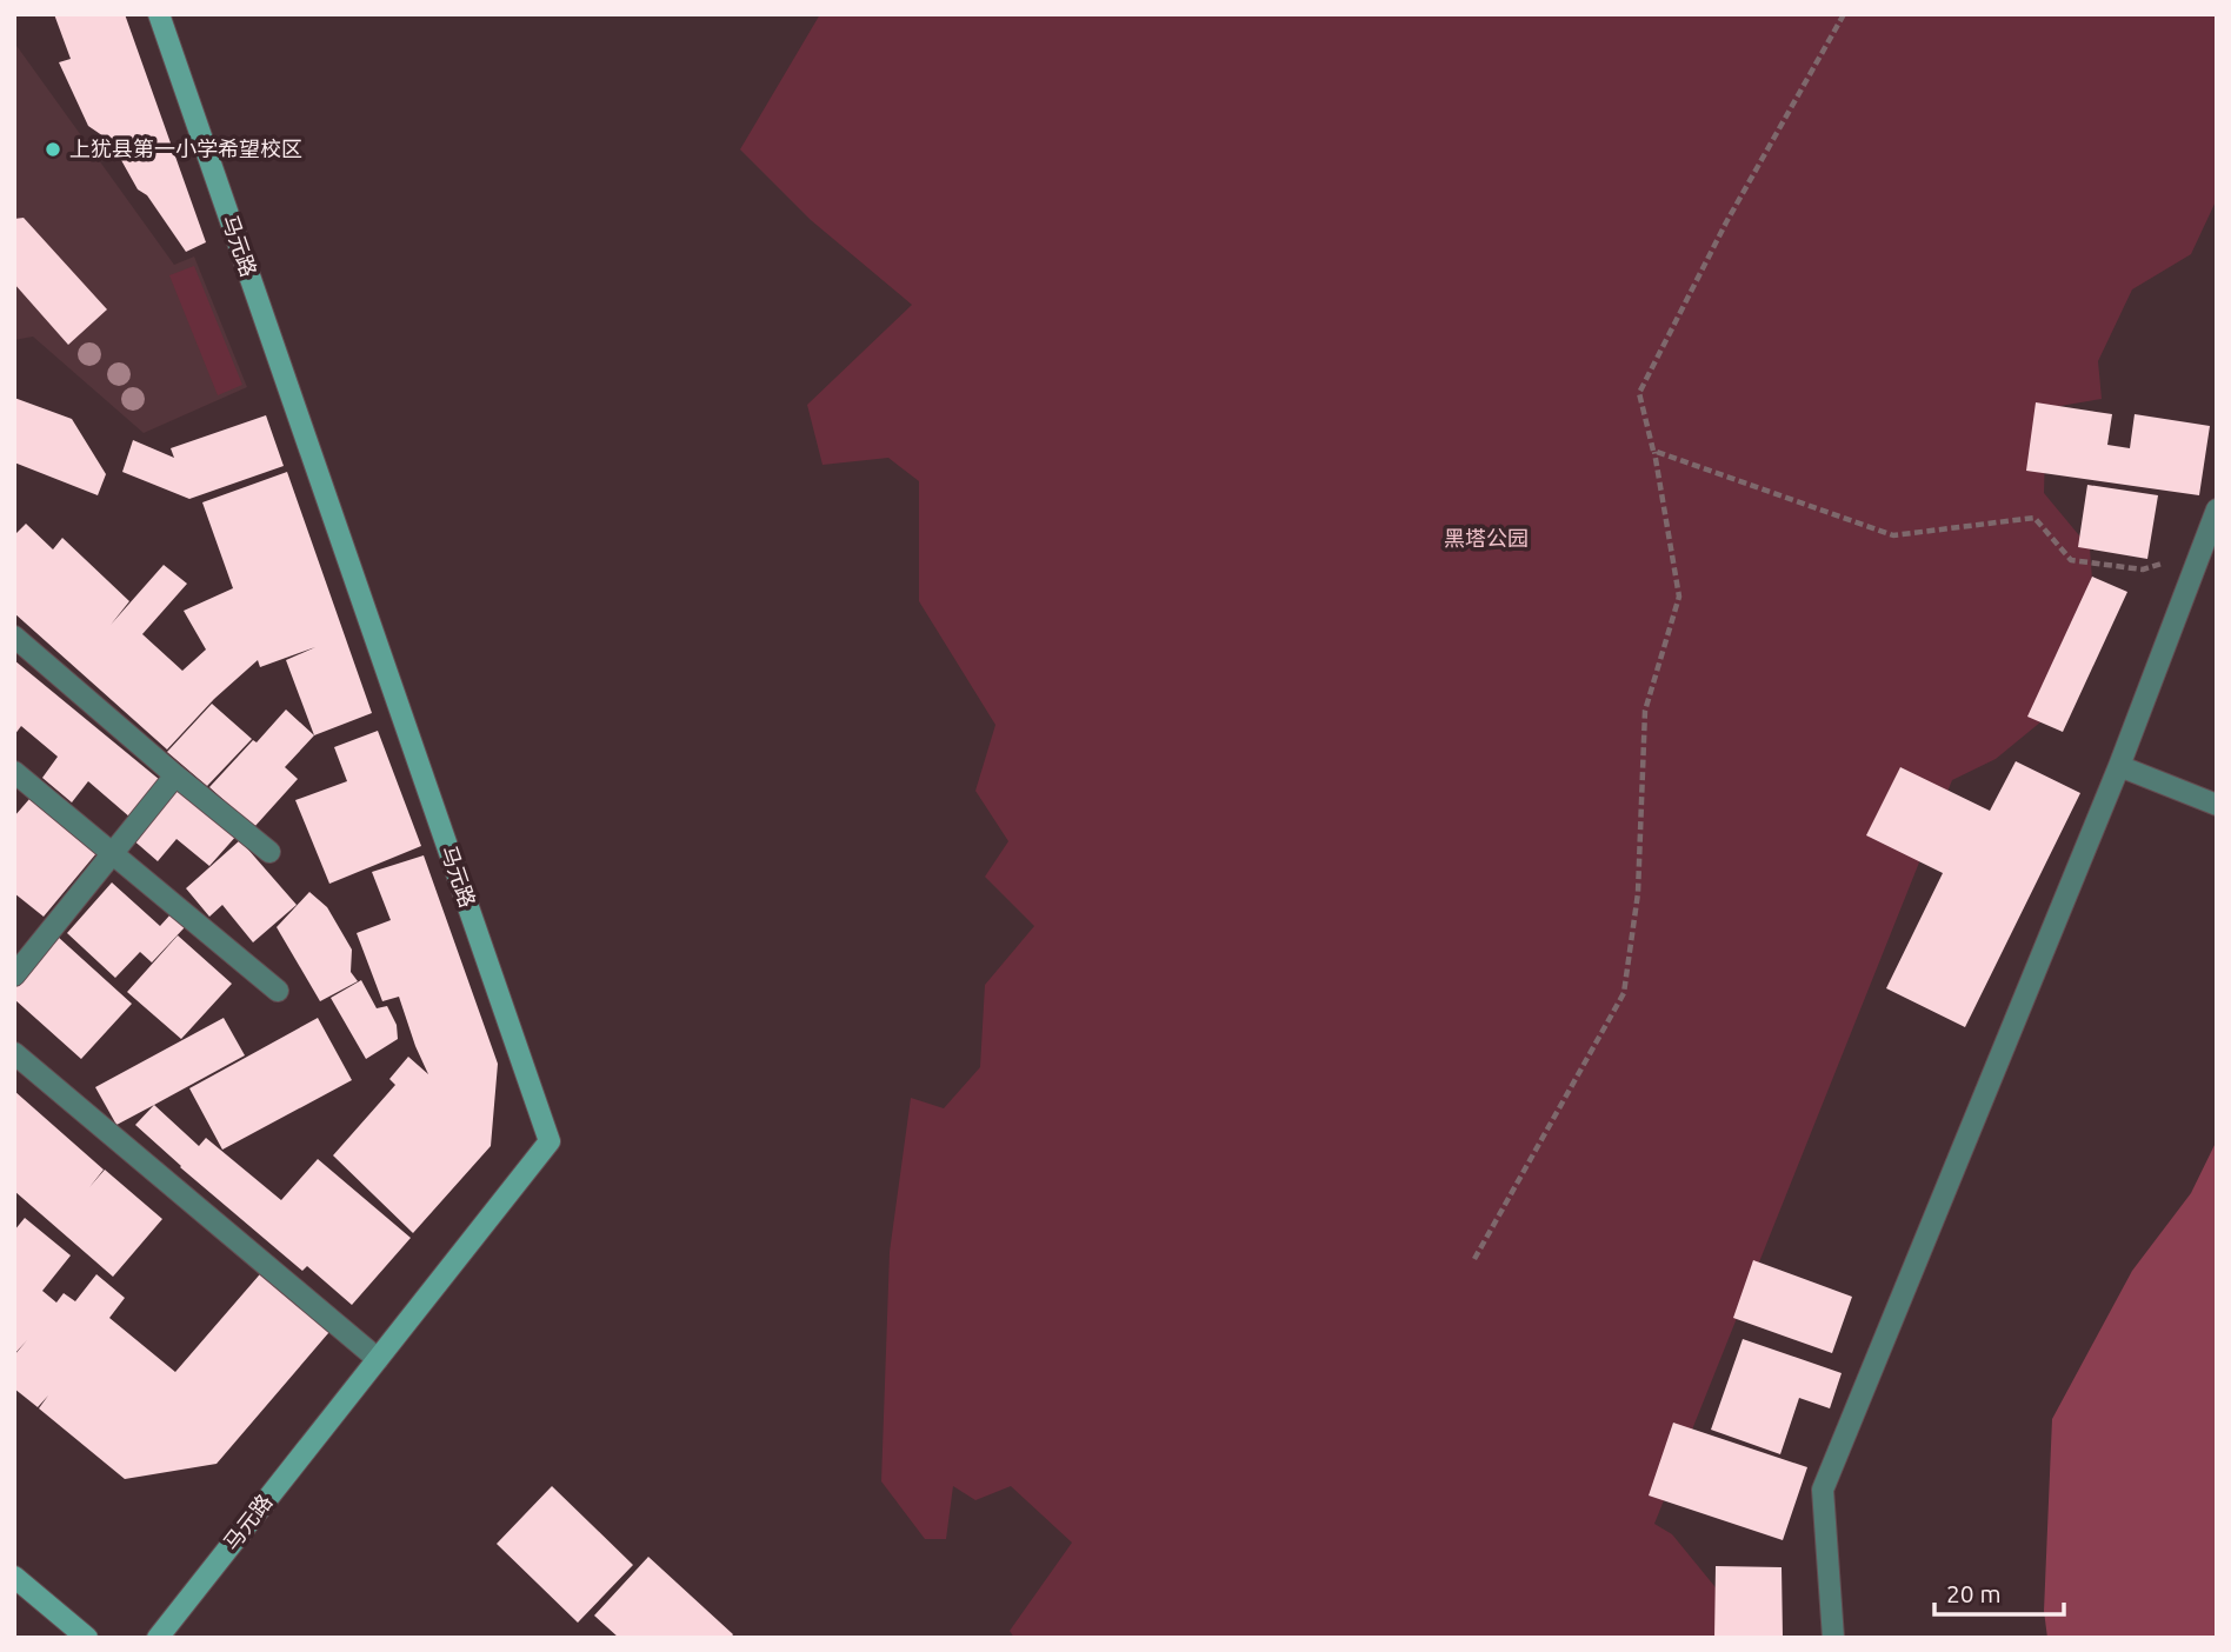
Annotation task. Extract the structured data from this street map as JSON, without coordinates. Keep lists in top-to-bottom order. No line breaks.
{"streets":{"street":["马元路"]},"parks":["黑塔公园"],"places":["上犹县第一小学希望校区"],"scale_bar":"20 m"}
